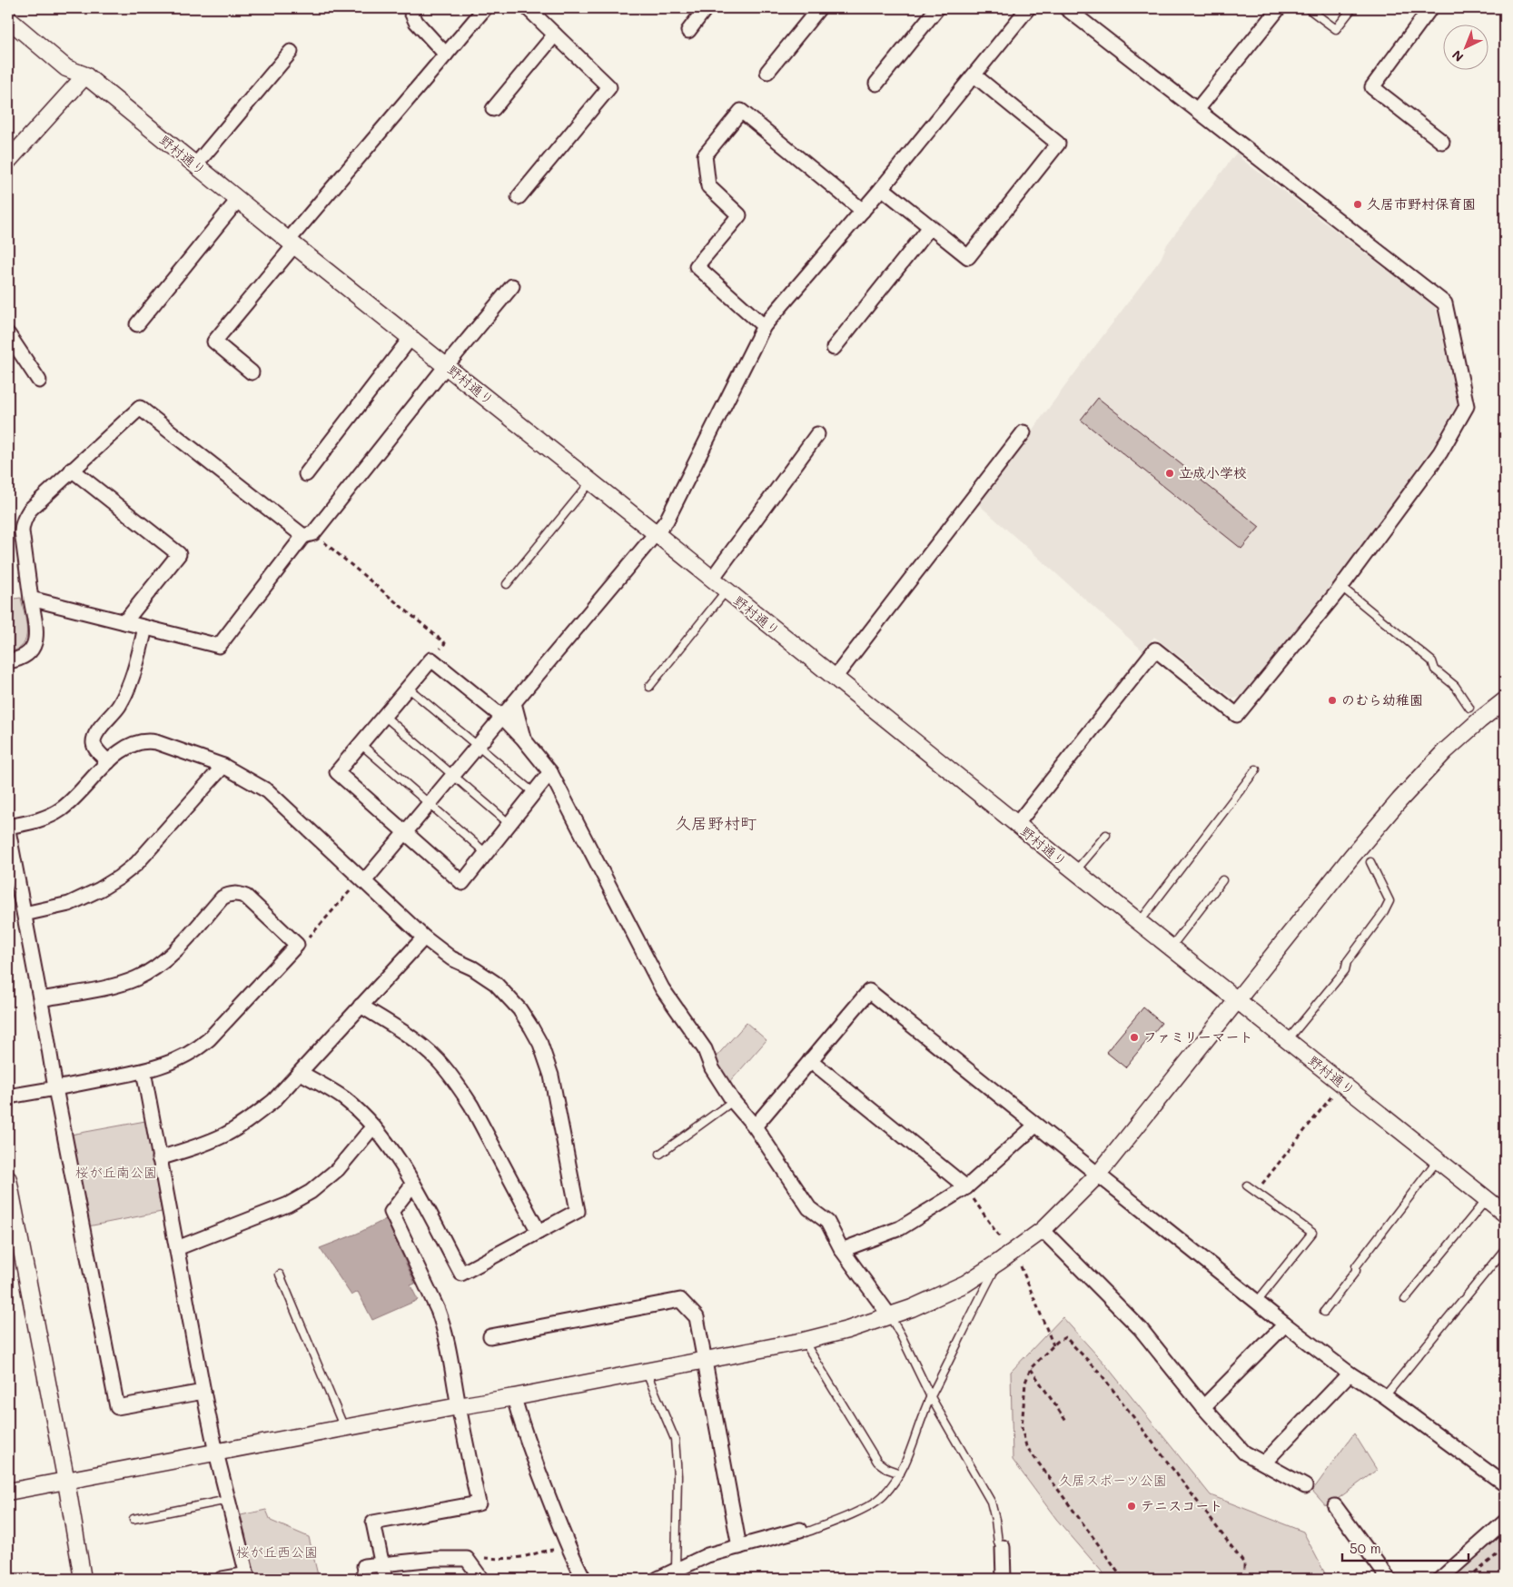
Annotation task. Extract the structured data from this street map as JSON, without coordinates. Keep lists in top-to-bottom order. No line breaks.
{"streets":{"street":["野村通り"]},"districts":["久居野村町"],"parks":["桜が丘南公園","久居スポーツ公園","桜が丘西公園"],"places":["久居市野村保育園","立成小学校","のむら幼稚園","ファミリーマート","テニスコート"],"scale_bar":"50 m","north":"bottom left"}
